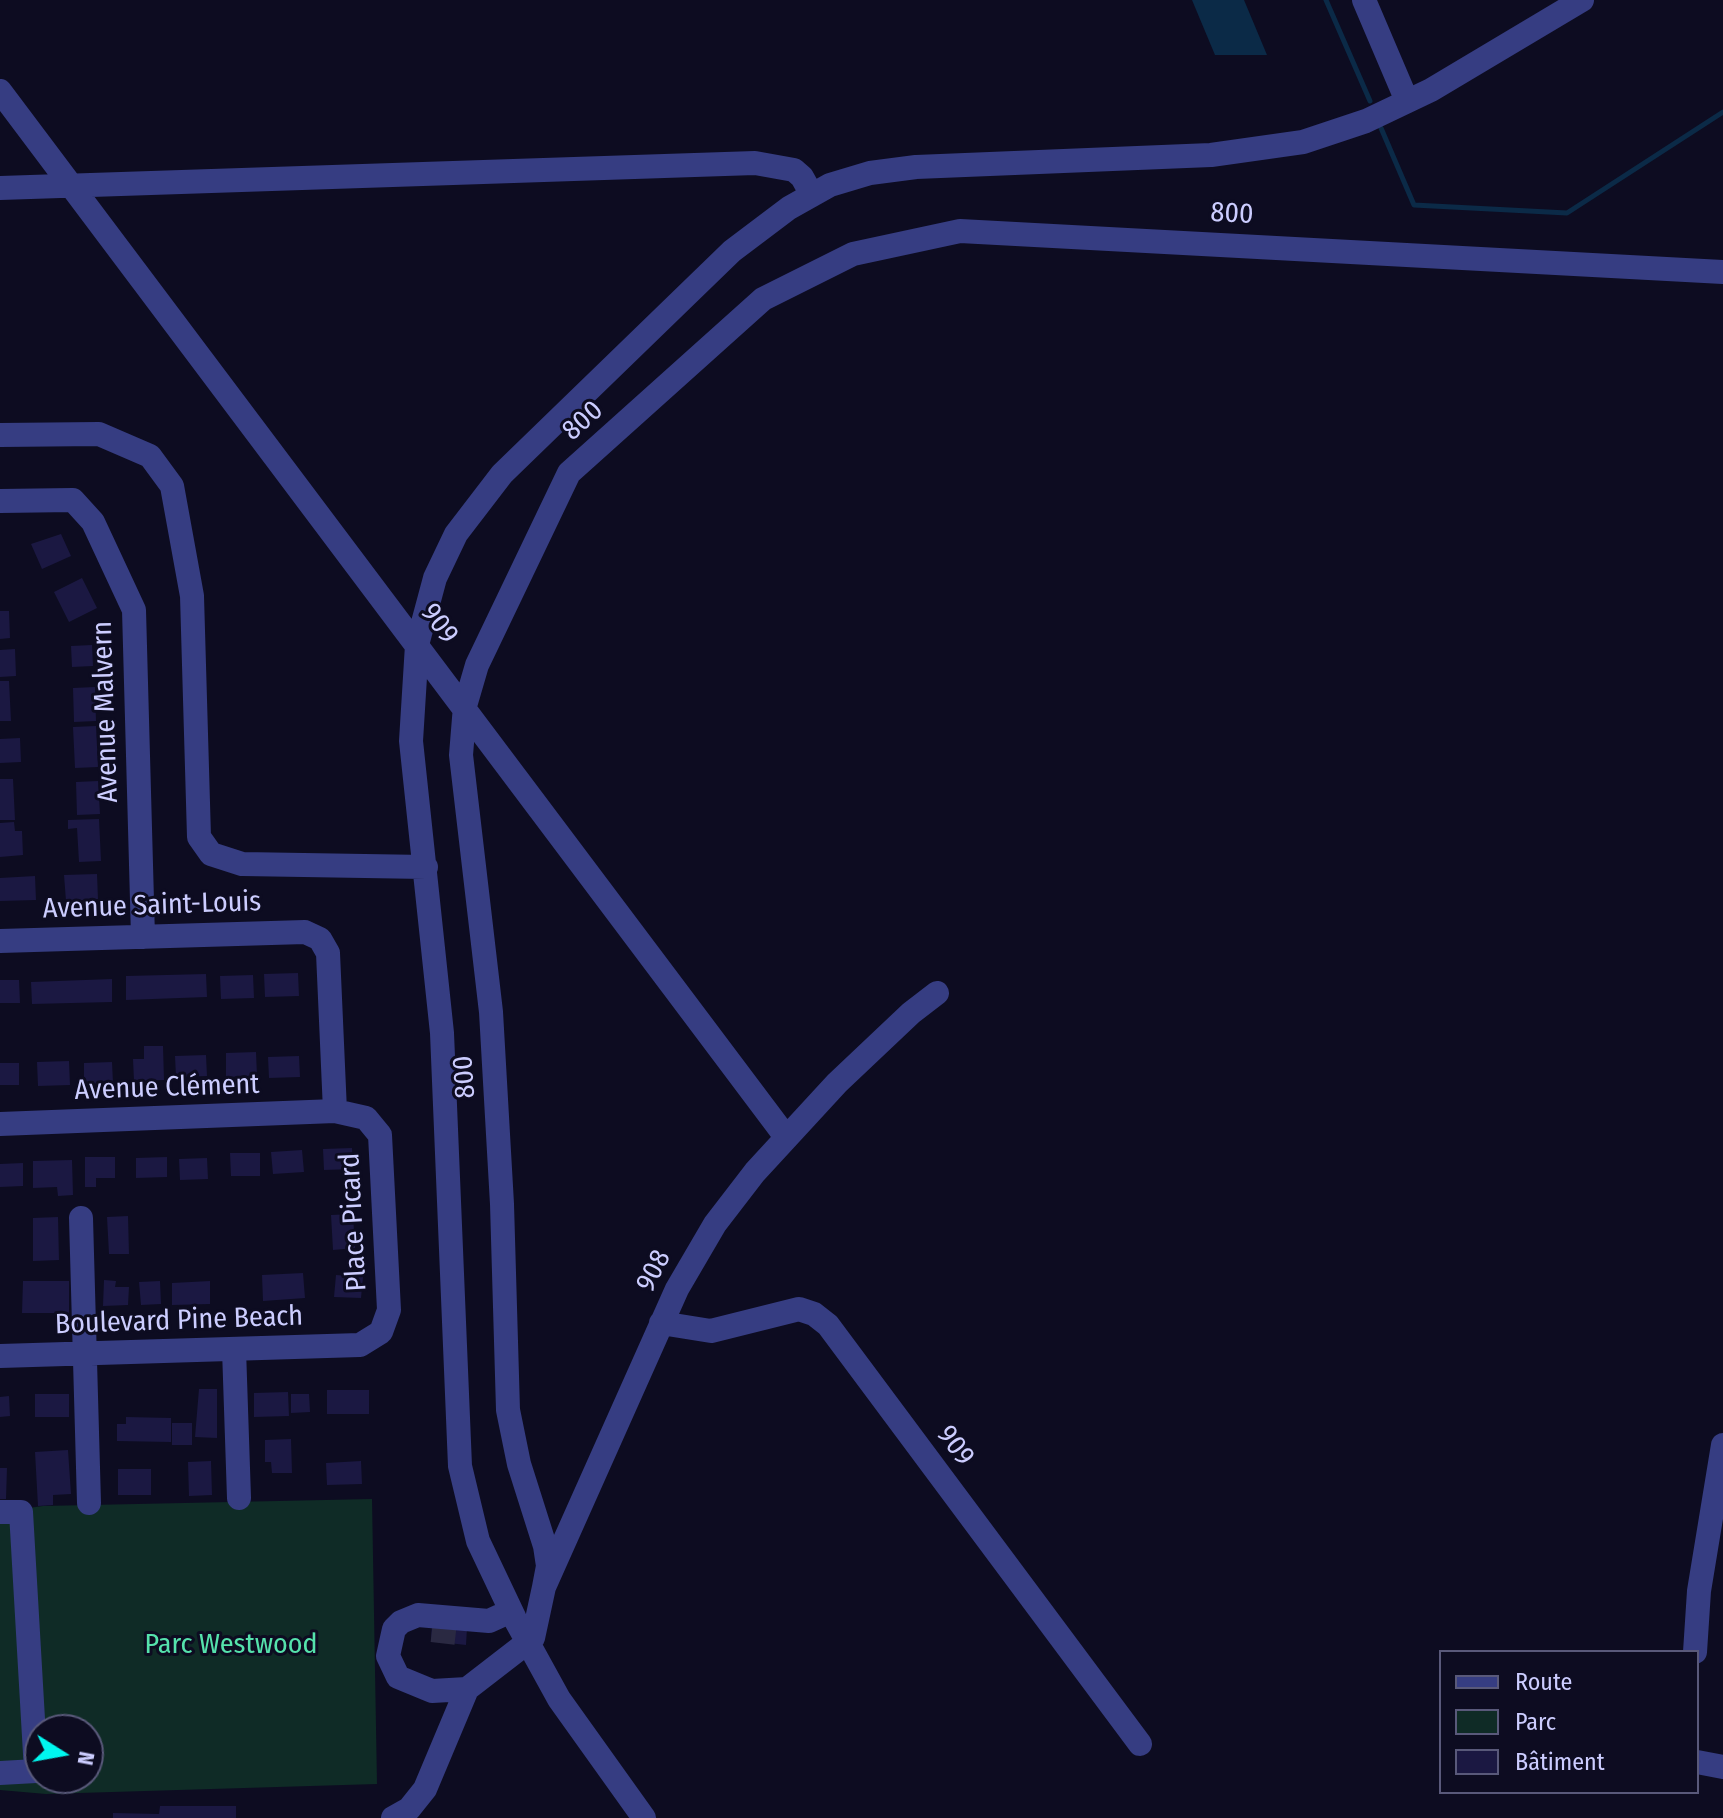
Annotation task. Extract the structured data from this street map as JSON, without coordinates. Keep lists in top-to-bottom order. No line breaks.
{"streets":{"street":["800","909","Avenue Malvern","Avenue Saint-Louis","Avenue Clément","Place Picard","908","Boulevard Pine Beach"]},"crossings":[["800","909"],["800","908"],["909","908"],["Avenue Malvern","Avenue Saint-Louis"],["Avenue Saint-Louis","Avenue Clément"],["Avenue Saint-Louis","Place Picard"],["Avenue Clément","Place Picard"],["Place Picard","Boulevard Pine Beach"]],"parks":["Parc Westwood"],"legend":["Route","Parc","Bâtiment"],"north":"right"}
